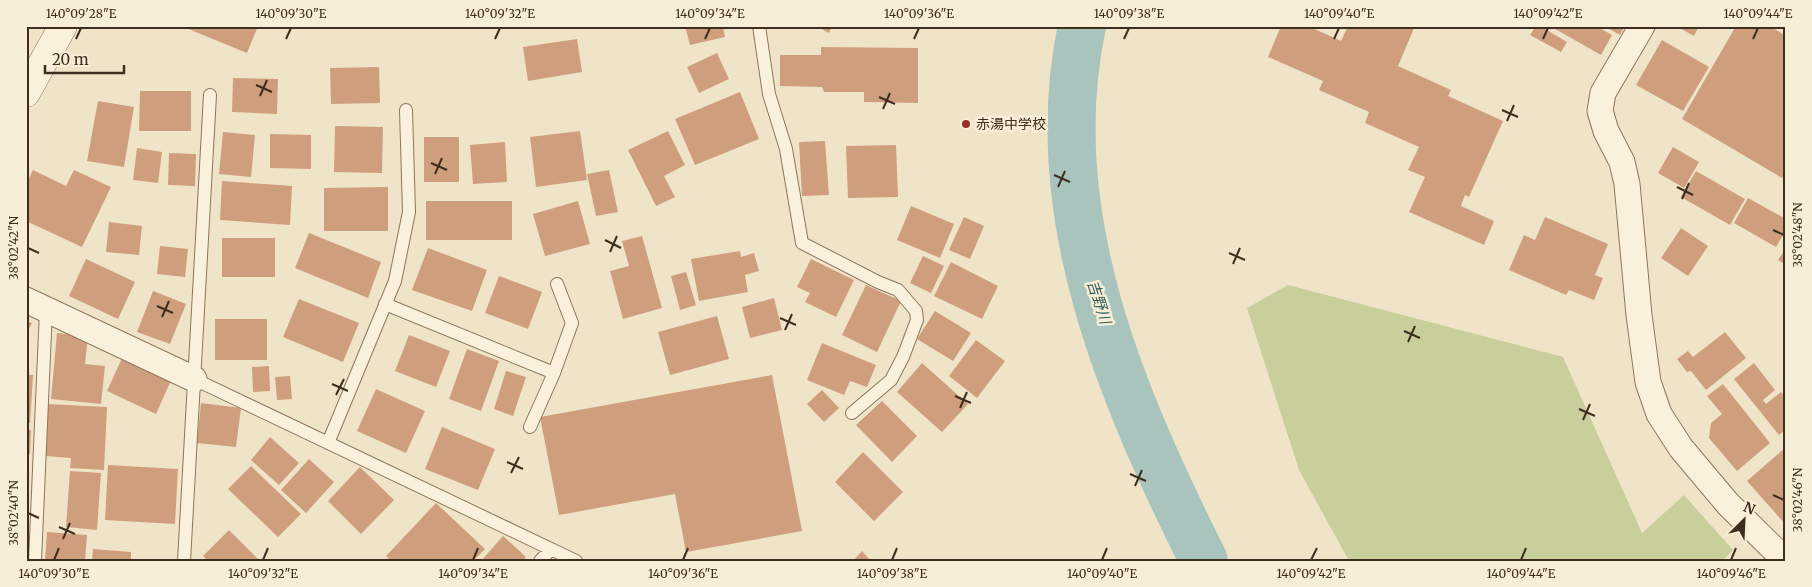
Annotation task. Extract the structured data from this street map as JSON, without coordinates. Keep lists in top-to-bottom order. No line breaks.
{"water":["吉野川"],"places":["赤湯中学校"],"scale_bar":"20 m","north":"top right","coordinates":["140°09'28\"E","140°09'30\"E","140°09'32\"E","140°09'34\"E","140°09'36\"E","140°09'38\"E","140°09'40\"E","140°09'42\"E","140°09'44\"E","38°02'48\"N","38°02'42\"N","38°02'46\"N","38°02'40\"N","140°09'46\"E"]}
